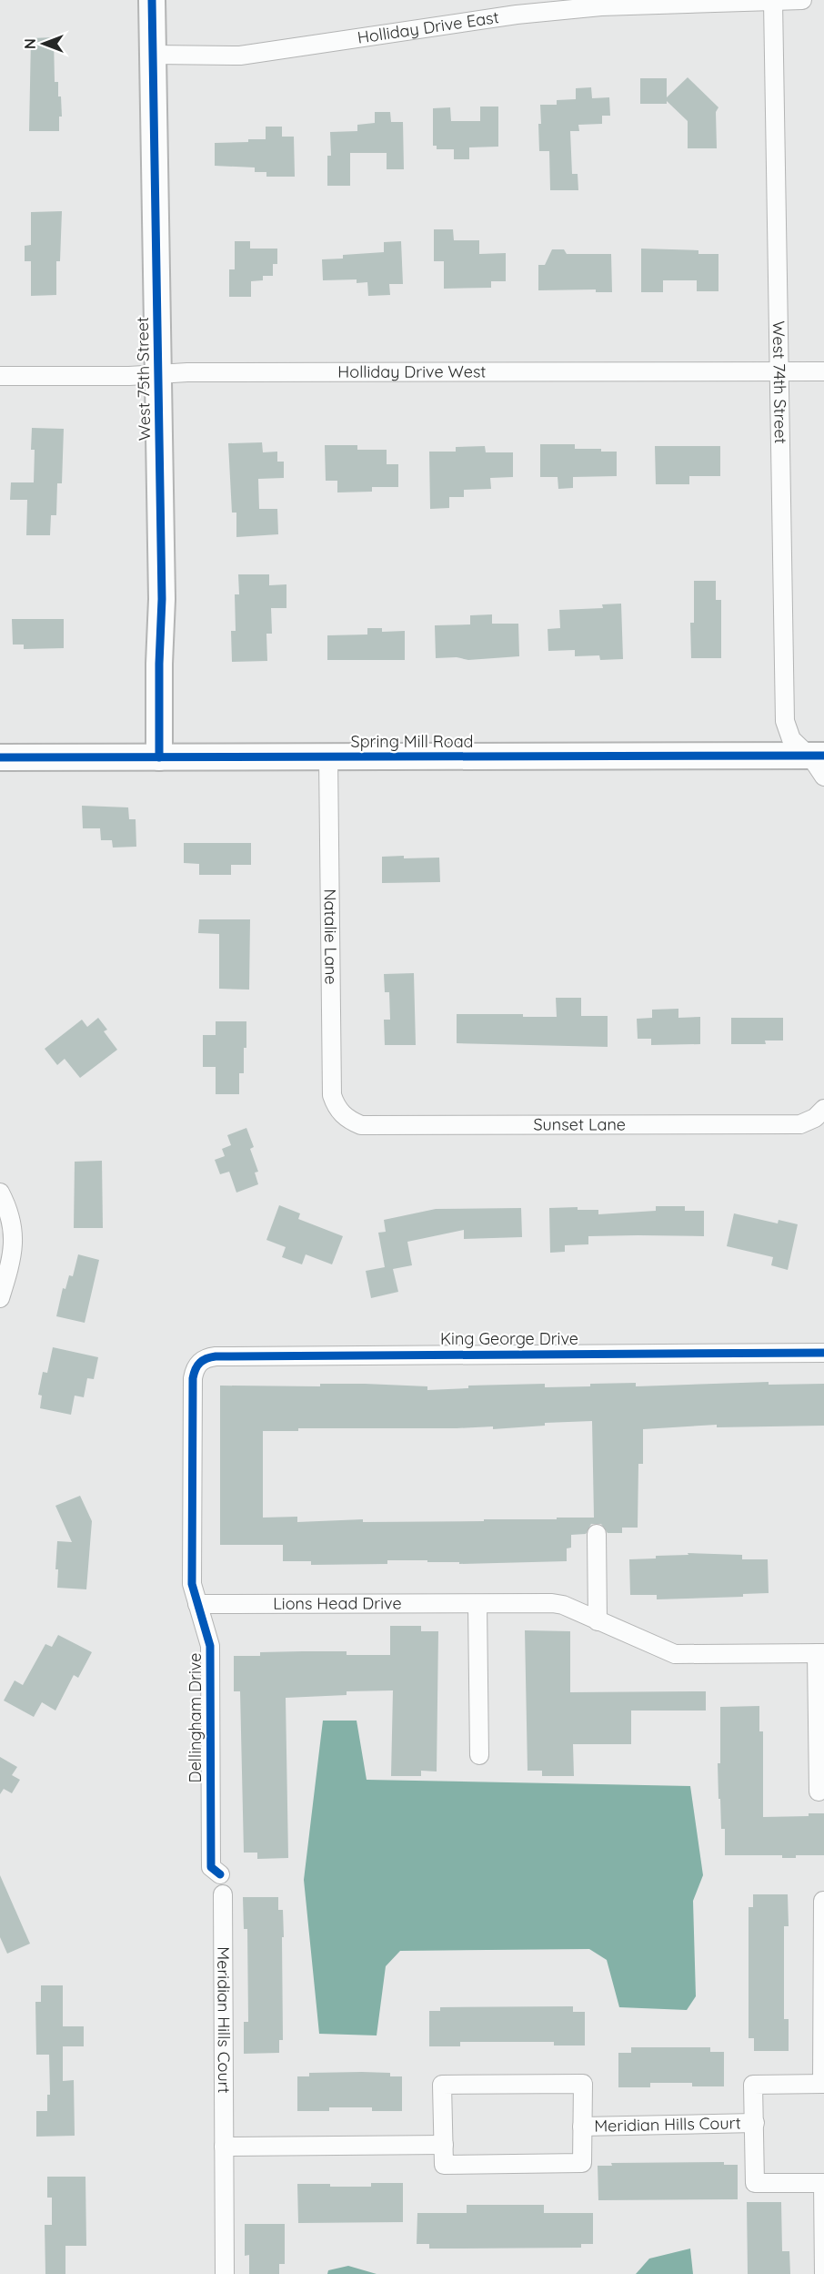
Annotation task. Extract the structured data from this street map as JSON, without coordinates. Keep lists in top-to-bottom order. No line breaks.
{"streets":{"street":["Holliday Drive East","Holliday Drive West","West 75th Street","West 74th Street","Spring Mill Road","Natalie Lane","Sunset Lane","King George Drive","Lions Head Drive","Dellingham Drive","Meridian Hills Court"]},"crossings":[["Holliday Drive East","West 75th Street"],["Holliday Drive East","West 74th Street"],["Holliday Drive West","West 75th Street"],["Holliday Drive West","West 74th Street"],["West 75th Street","Spring Mill Road"],["West 74th Street","Spring Mill Road"],["Spring Mill Road","Natalie Lane"],["Natalie Lane","Sunset Lane"],["King George Drive","Dellingham Drive"],["Lions Head Drive","Dellingham Drive"]],"north":"left"}
